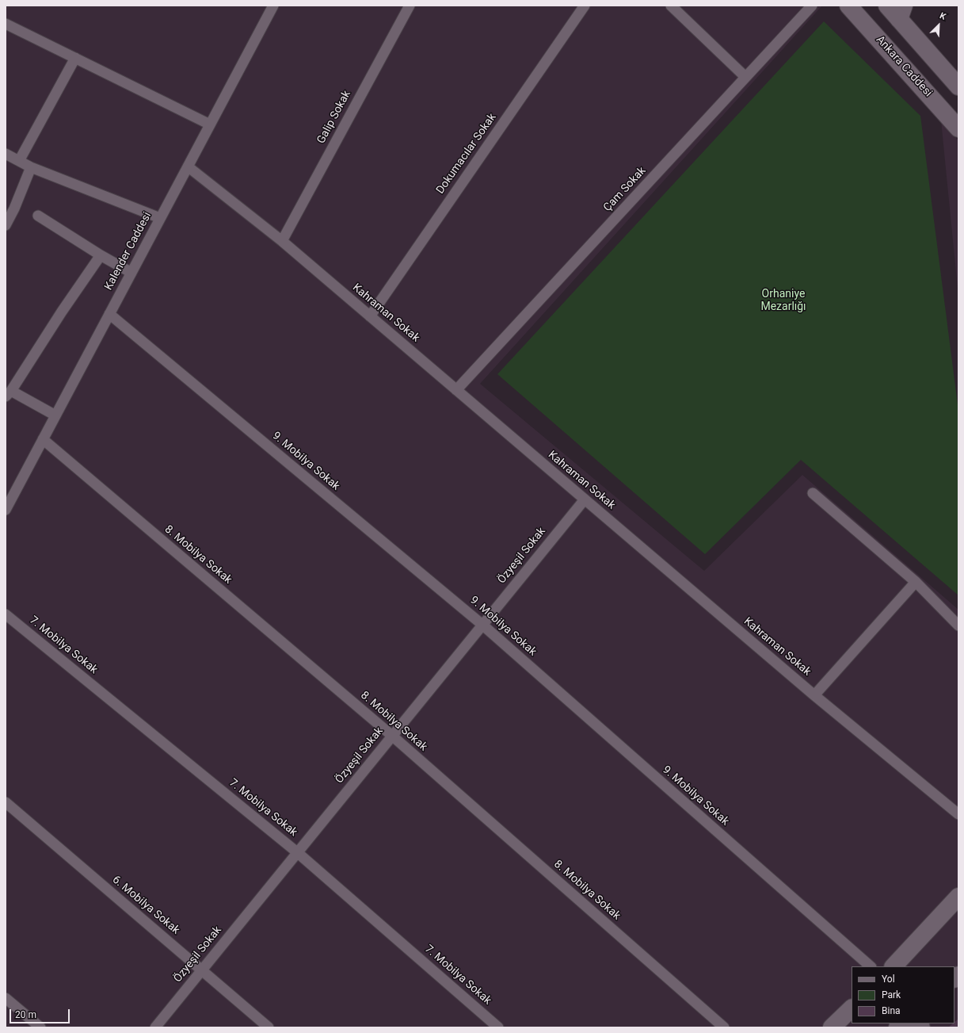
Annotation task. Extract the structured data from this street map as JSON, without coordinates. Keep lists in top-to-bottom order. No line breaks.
{"streets":{"main road":["Ankara Caddesi"],"lane":["Galip Sokak","Dokumacılar Sokak","Çam Sokak","Kalender Caddesi","Kahraman Sokak","9. Mobilya Sokak","8. Mobilya Sokak","Özyeşil Sokak","7. Mobilya Sokak","6. Mobilya Sokak"]},"crossings":[["Galip Sokak","Kahraman Sokak"],["Dokumacılar Sokak","Kahraman Sokak"],["Çam Sokak","Kahraman Sokak"],["Kalender Caddesi","Kahraman Sokak"],["Kalender Caddesi","9. Mobilya Sokak"],["Kalender Caddesi","8. Mobilya Sokak"],["Kahraman Sokak","Özyeşil Sokak"],["9. Mobilya Sokak","Özyeşil Sokak"],["8. Mobilya Sokak","Özyeşil Sokak"],["Özyeşil Sokak","7. Mobilya Sokak"],["Özyeşil Sokak","6. Mobilya Sokak"]],"parks":["Orhaniye Mezarlığı"],"legend":["Yol","Park","Bina"],"scale_bar":"20 m","north":"top right"}
